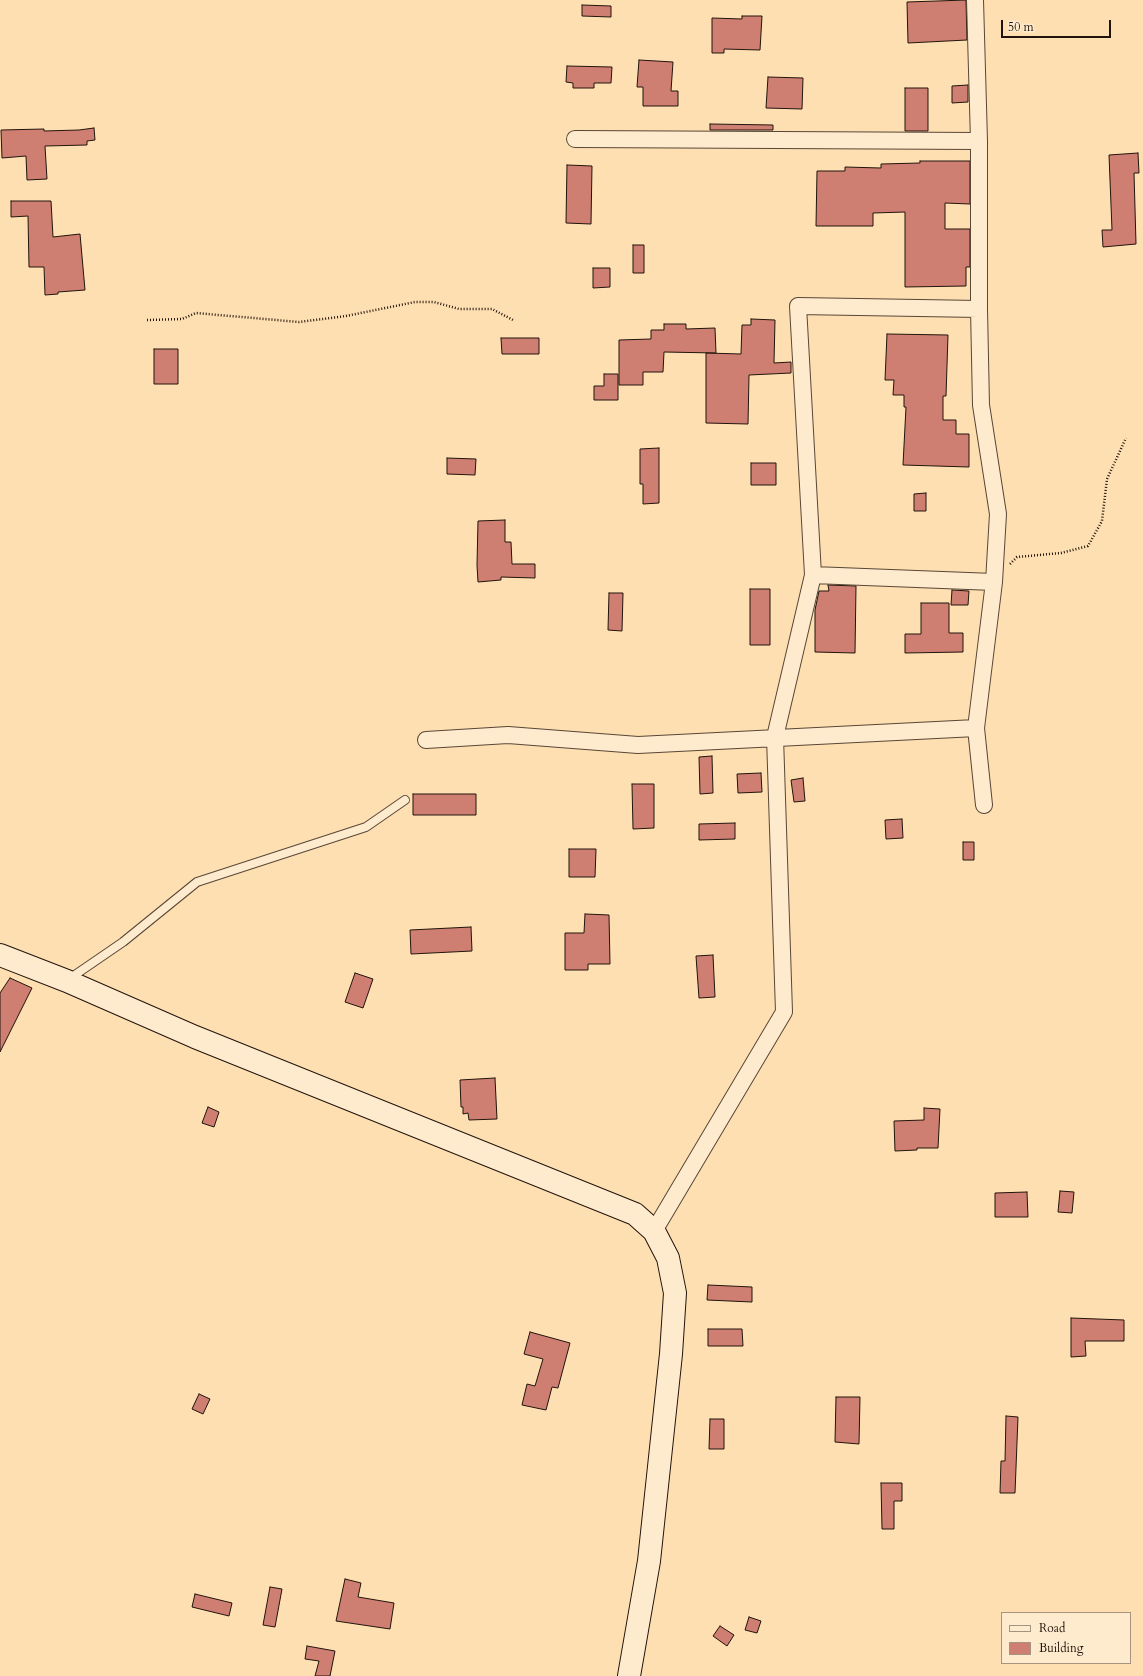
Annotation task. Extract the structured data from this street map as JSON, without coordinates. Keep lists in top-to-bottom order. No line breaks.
{"legend":["Road","Building"],"scale_bar":"50 m"}
